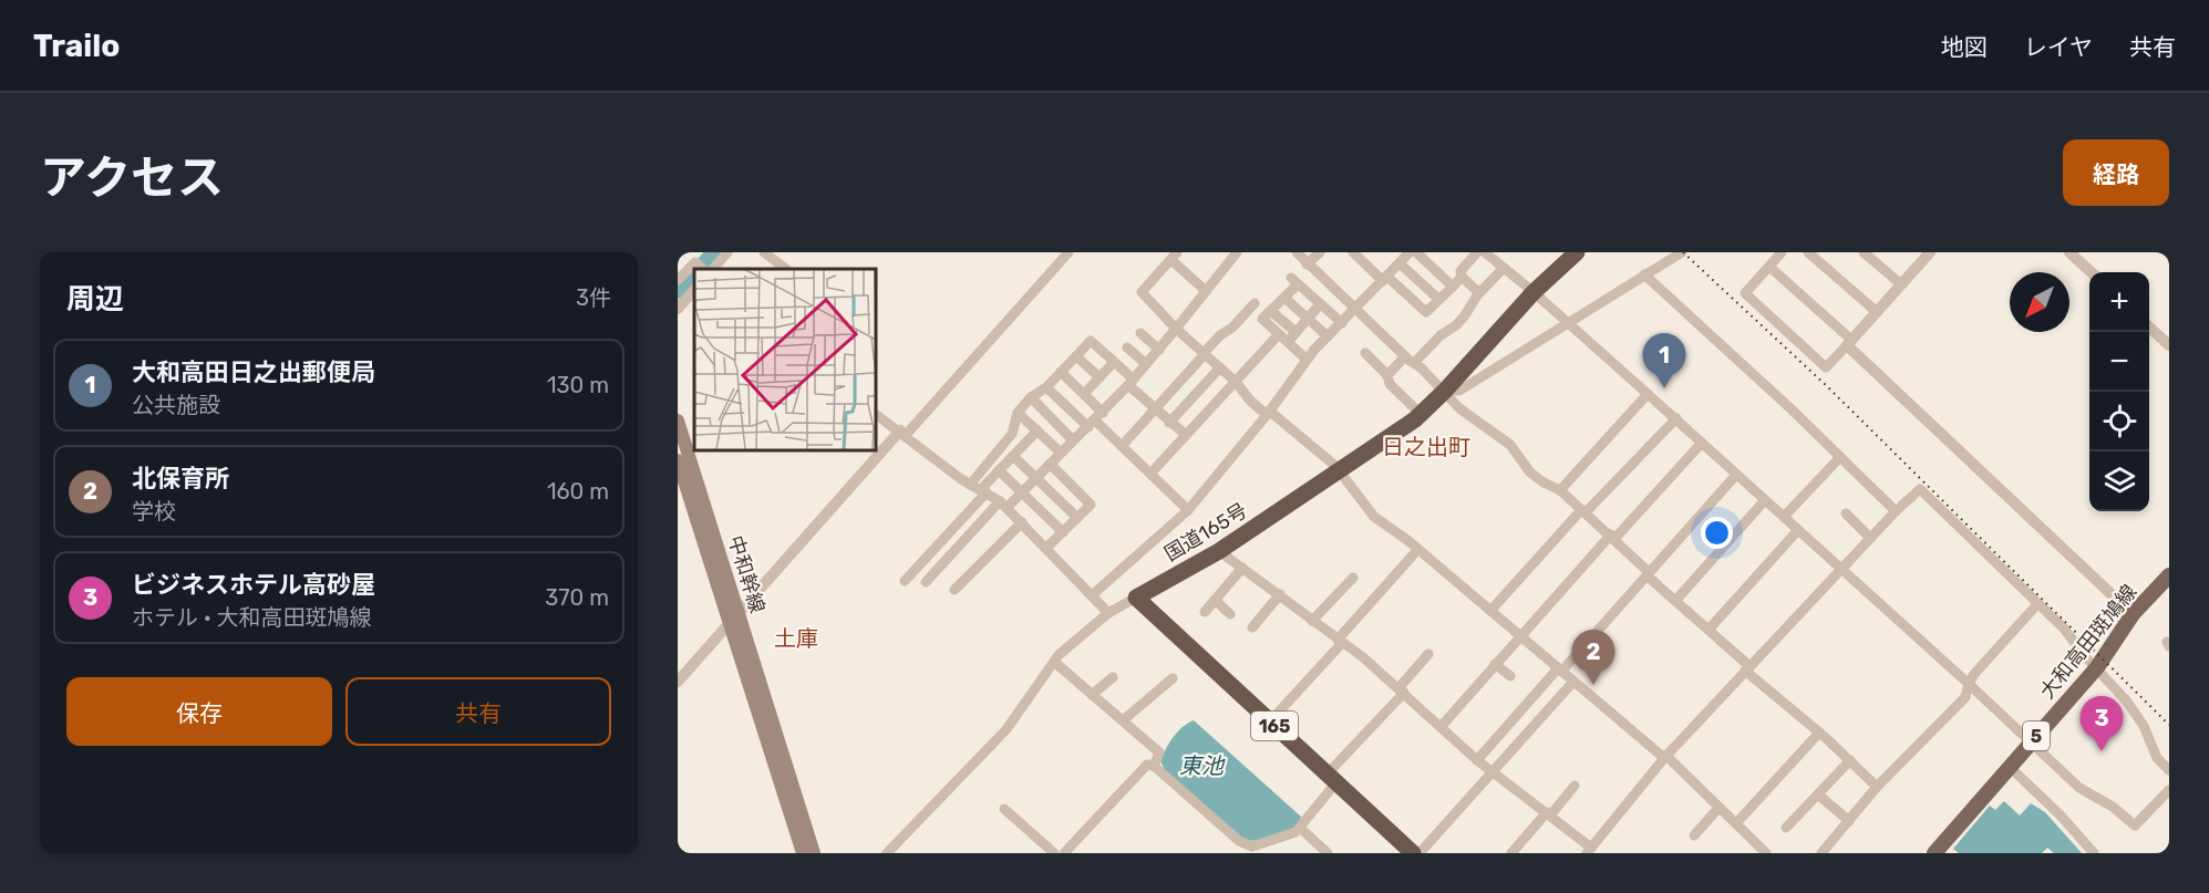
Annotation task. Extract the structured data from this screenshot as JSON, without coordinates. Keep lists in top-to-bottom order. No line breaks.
{"streets":{"highway":["国道165号","165"],"main road":["中和幹線","大和高田斑鳩線","5"]},"crossings":[["国道165号","165"]],"districts":["日之出町","土庫"],"water":["東池"],"north":"bottom left","page":{"header":"Trailo","nav":["地図","レイヤ","共有"],"title":"アクセス","buttons":["経路",["保存","共有"]],"heading":["周辺","3件"],"map_buttons":["+","−"],"pins":["1","2","3"],"list":[{"mark":"1","name":"大和高田日之出郵便局","note":"公共施設","value":"130 m"},{"mark":"2","name":"北保育所","note":"学校","value":"160 m"},{"mark":"3","name":"ビジネスホテル高砂屋","note":"ホテル · 大和高田斑鳩線","value":"370 m"}]}}
